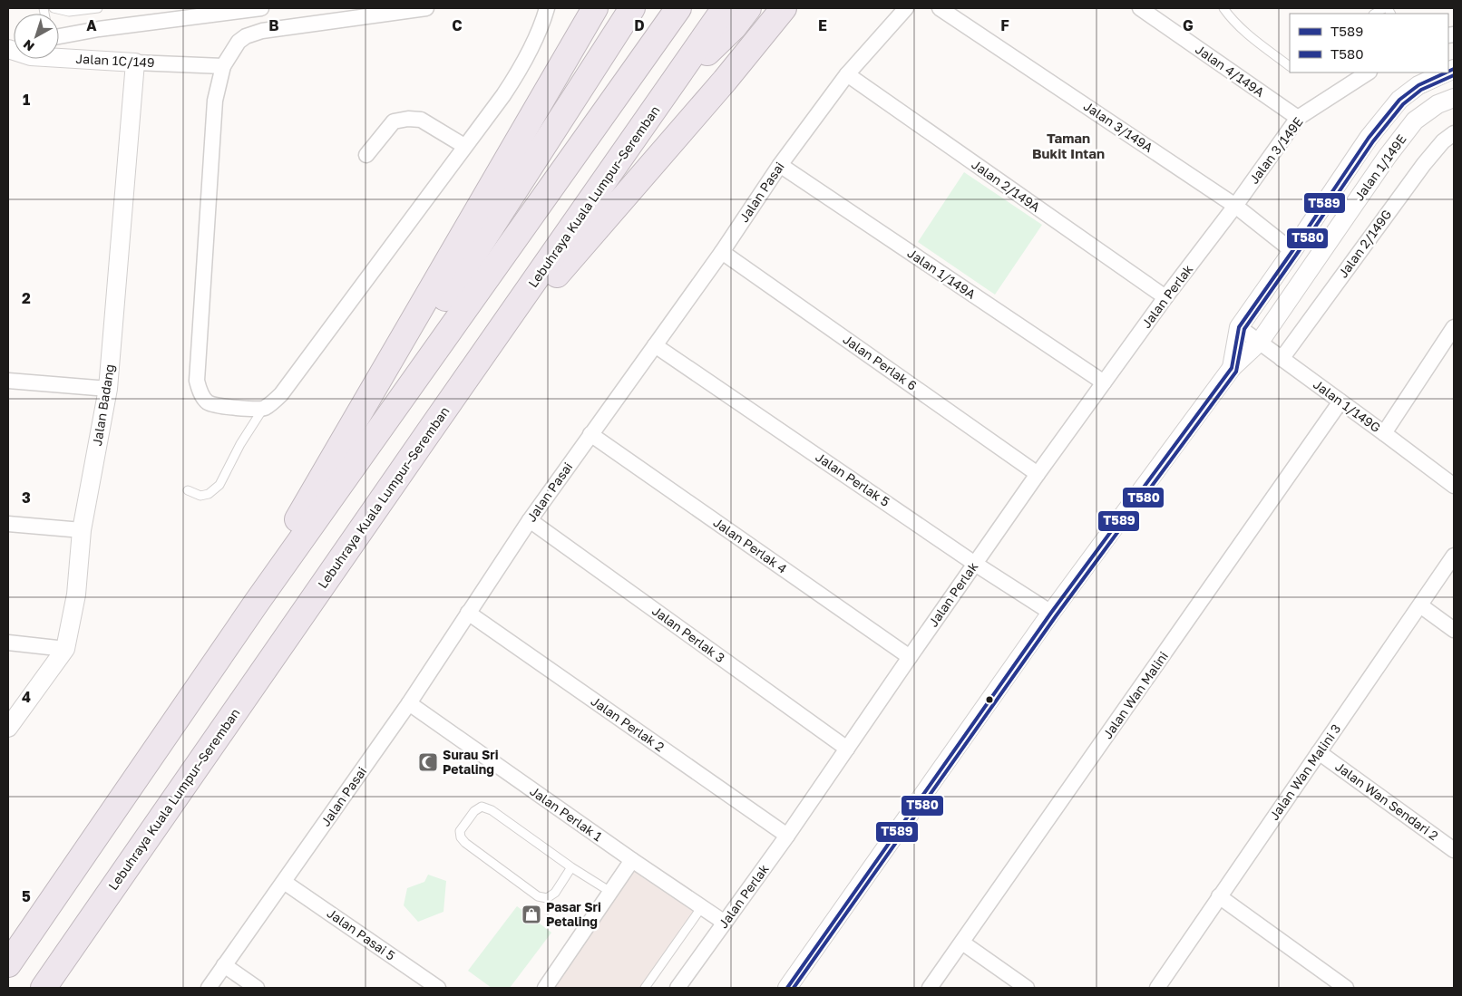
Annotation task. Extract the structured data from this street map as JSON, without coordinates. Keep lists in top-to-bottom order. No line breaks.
{"streets":{"highway":["Lebuhraya Kuala Lumpur–Seremban"],"street":["Jalan 1C/149","Jalan 4/149A","Jalan 3/149A","Jalan 3/149E","Jalan 1/149E","Jalan 2/149A","Jalan Pasai","Jalan 2/149G","Jalan 1/149A","Jalan Perlak","Jalan Perlak 6","Jalan Badang","Jalan 1/149G","Jalan Perlak 5","Jalan Perlak 4","Jalan Perlak 3","Jalan Wan Malini","Jalan Perlak 2","Jalan Wan Malini 3","Jalan Wan Sendari 2","Jalan Perlak 1","Jalan Pasai 5"]},"crossings":[["Jalan 1C/149","Jalan Badang"],["Jalan 4/149A","Jalan 3/149E"],["Jalan 3/149A","Jalan 3/149E"],["Jalan 3/149A","Jalan 1/149E"],["Jalan 3/149A","Jalan Perlak"],["Jalan 3/149E","Jalan Perlak"],["Jalan 1/149E","Jalan 1/149G"],["Jalan 1/149E","Jalan Perlak 5"],["Jalan 2/149A","Jalan Pasai"],["Jalan 2/149A","Jalan Perlak"],["Jalan Pasai","Jalan 1/149A"],["Jalan Pasai","Jalan Perlak 6"],["Jalan Pasai","Jalan Perlak 5"],["Jalan Pasai","Jalan Perlak 4"],["Jalan Pasai","Jalan Perlak 3"],["Jalan Pasai","Jalan Perlak 2"],["Jalan Pasai","Jalan Perlak 1"],["Jalan Pasai","Jalan Pasai 5"],["Jalan 2/149G","Jalan 1/149G"],["Jalan 1/149A","Jalan Perlak"],["Jalan Perlak","Jalan Perlak 6"],["Jalan Perlak","Jalan Perlak 5"],["Jalan Perlak","Jalan Perlak 4"],["Jalan Perlak","Jalan Perlak 3"],["Jalan Perlak","Jalan Perlak 2"],["Jalan Perlak","Jalan Perlak 1"],["Jalan 1/149G","Jalan Wan Malini"],["Jalan Wan Malini 3","Jalan Wan Sendari 2"]],"districts":["Taman Bukit Intan"],"places":{"mosque":["Surau Sri Petaling"],"shop":["Pasar Sri Petaling"]},"lines":["transit line T589","transit line T580"],"legend":["T589","T580"],"north":"bottom left","grid":{"columns":["A","B","C","D","E","F","G"],"rows":["1","2","3","4","5"]}}
